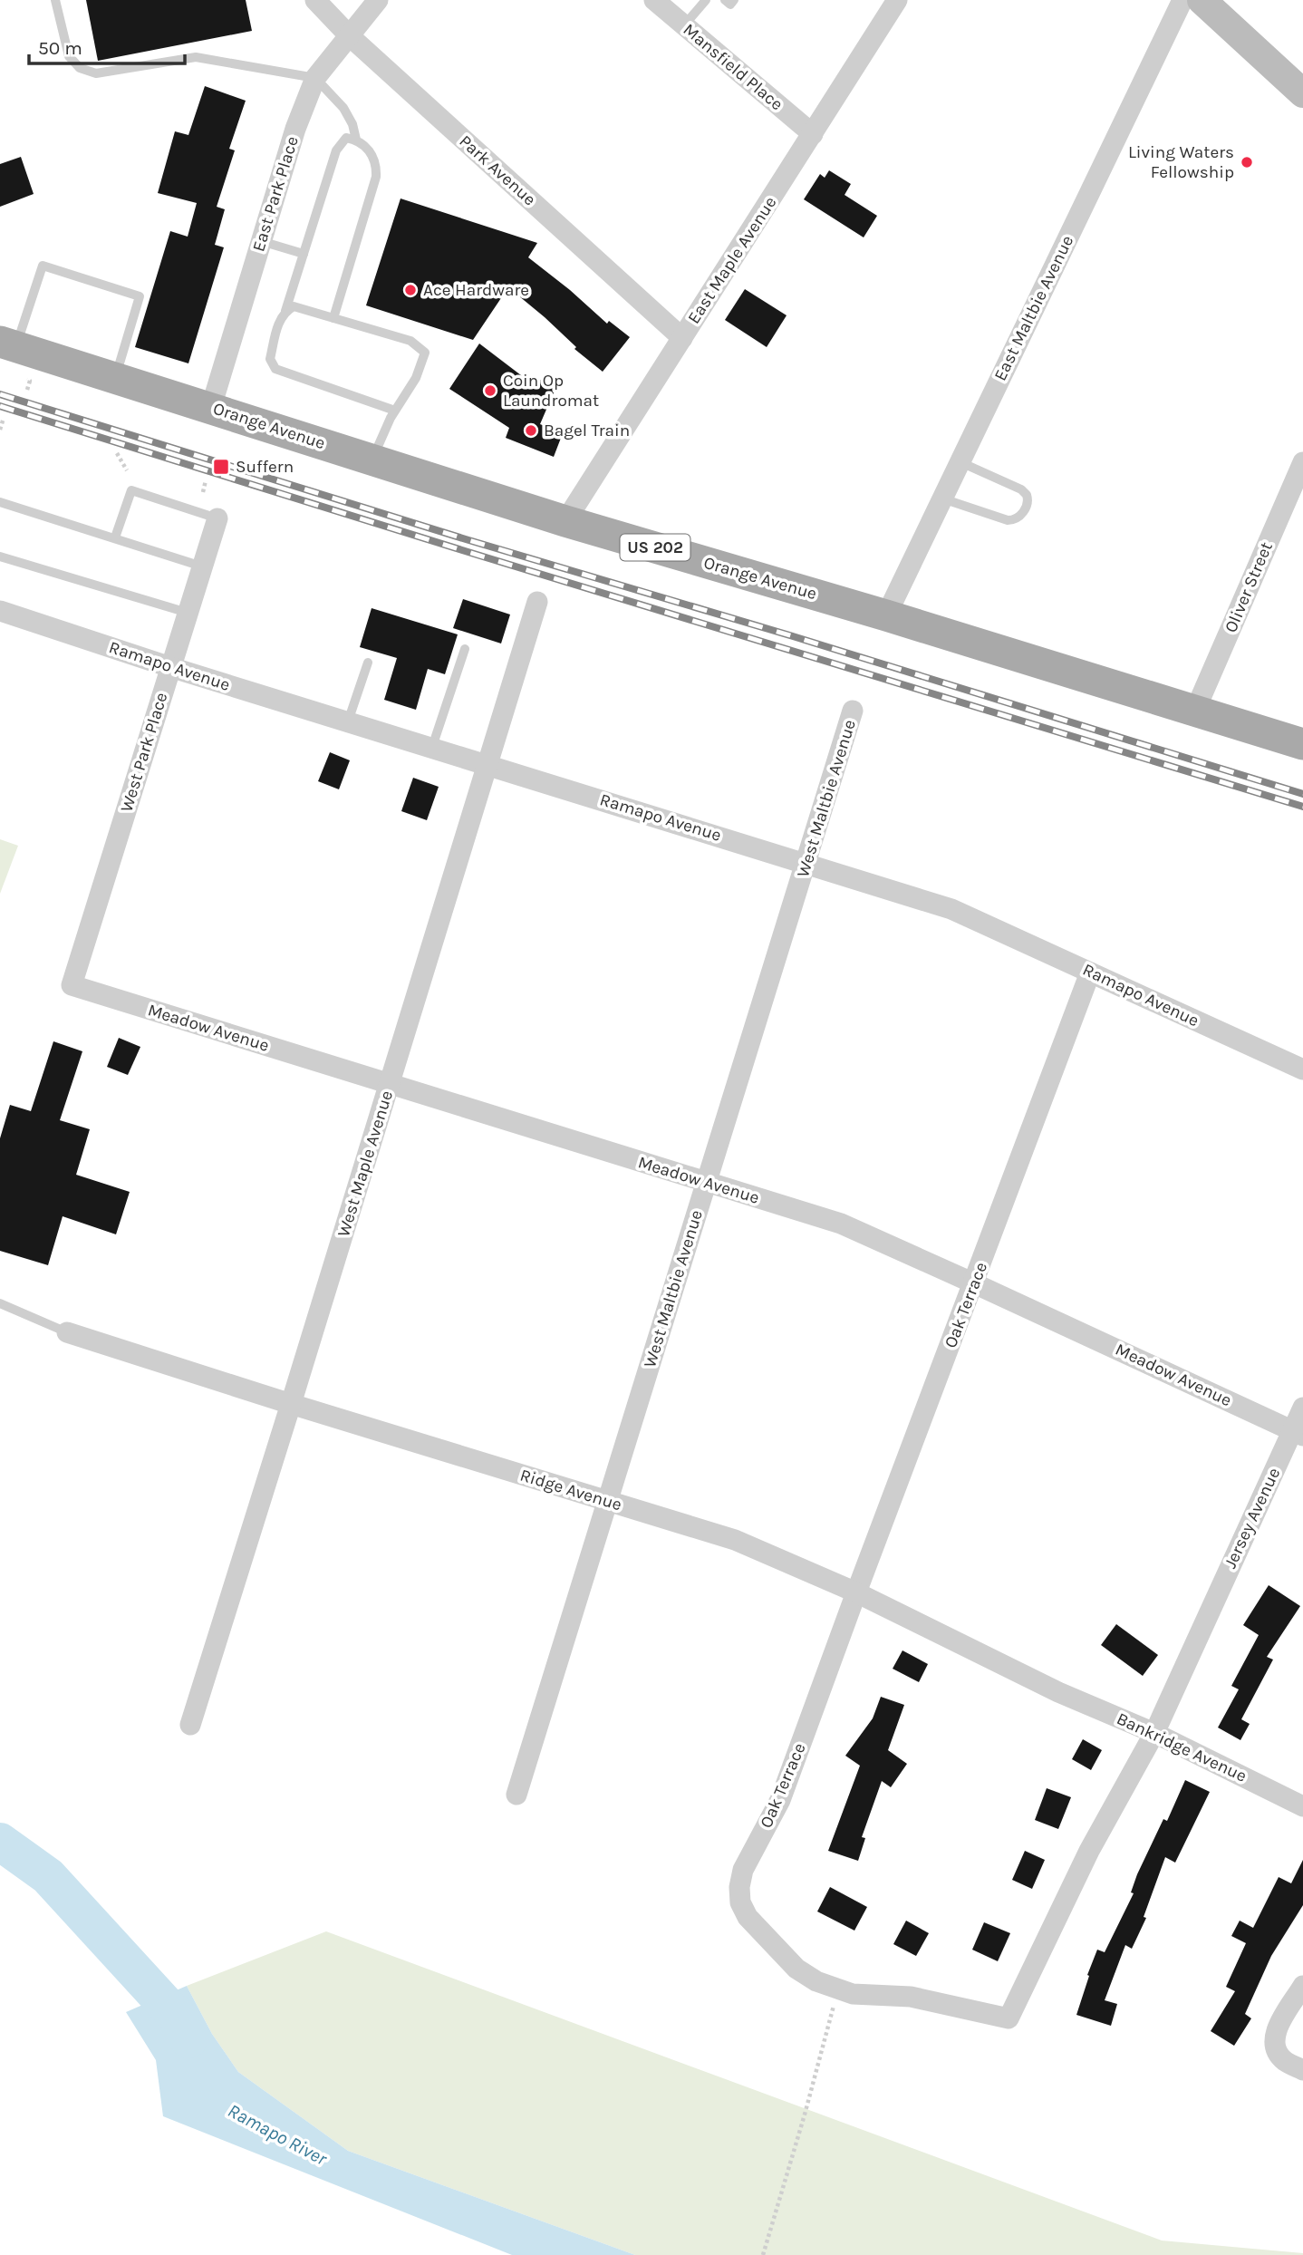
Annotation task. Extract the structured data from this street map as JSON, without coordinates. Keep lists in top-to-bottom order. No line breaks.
{"streets":{"main road":["Orange Avenue","US 202"],"street":["Mansfield Place","Park Avenue","East Park Place","East Maple Avenue","East Maltbie Avenue","Oliver Street","Ramapo Avenue","West Park Place","West Maltbie Avenue","Meadow Avenue","West Maple Avenue","Oak Terrace","Ridge Avenue","Jersey Avenue","Bankridge Avenue"]},"crossings":[["Mansfield Place","East Maple Avenue"],["Park Avenue","East Park Place"],["Park Avenue","East Maple Avenue"],["East Park Place","Orange Avenue"],["East Maple Avenue","Orange Avenue"],["East Maltbie Avenue","Orange Avenue"],["Orange Avenue","Oliver Street"],["Ramapo Avenue","West Park Place"],["Ramapo Avenue","West Maltbie Avenue"],["Ramapo Avenue","West Maple Avenue"],["Ramapo Avenue","Oak Terrace"],["West Park Place","Meadow Avenue"],["West Maltbie Avenue","Meadow Avenue"],["West Maltbie Avenue","Ridge Avenue"],["Meadow Avenue","West Maple Avenue"],["Meadow Avenue","Oak Terrace"],["Meadow Avenue","Jersey Avenue"],["West Maple Avenue","Ridge Avenue"],["Oak Terrace","Ridge Avenue"],["Oak Terrace","Jersey Avenue"],["Oak Terrace","Bankridge Avenue"],["Ridge Avenue","Bankridge Avenue"]],"water":["Ramapo River"],"places":{"other":["Living Waters Fellowship","Ace Hardware","Coin Op Laundromat","Bagel Train"],"transit":["Suffern"]},"scale_bar":"50 m"}
